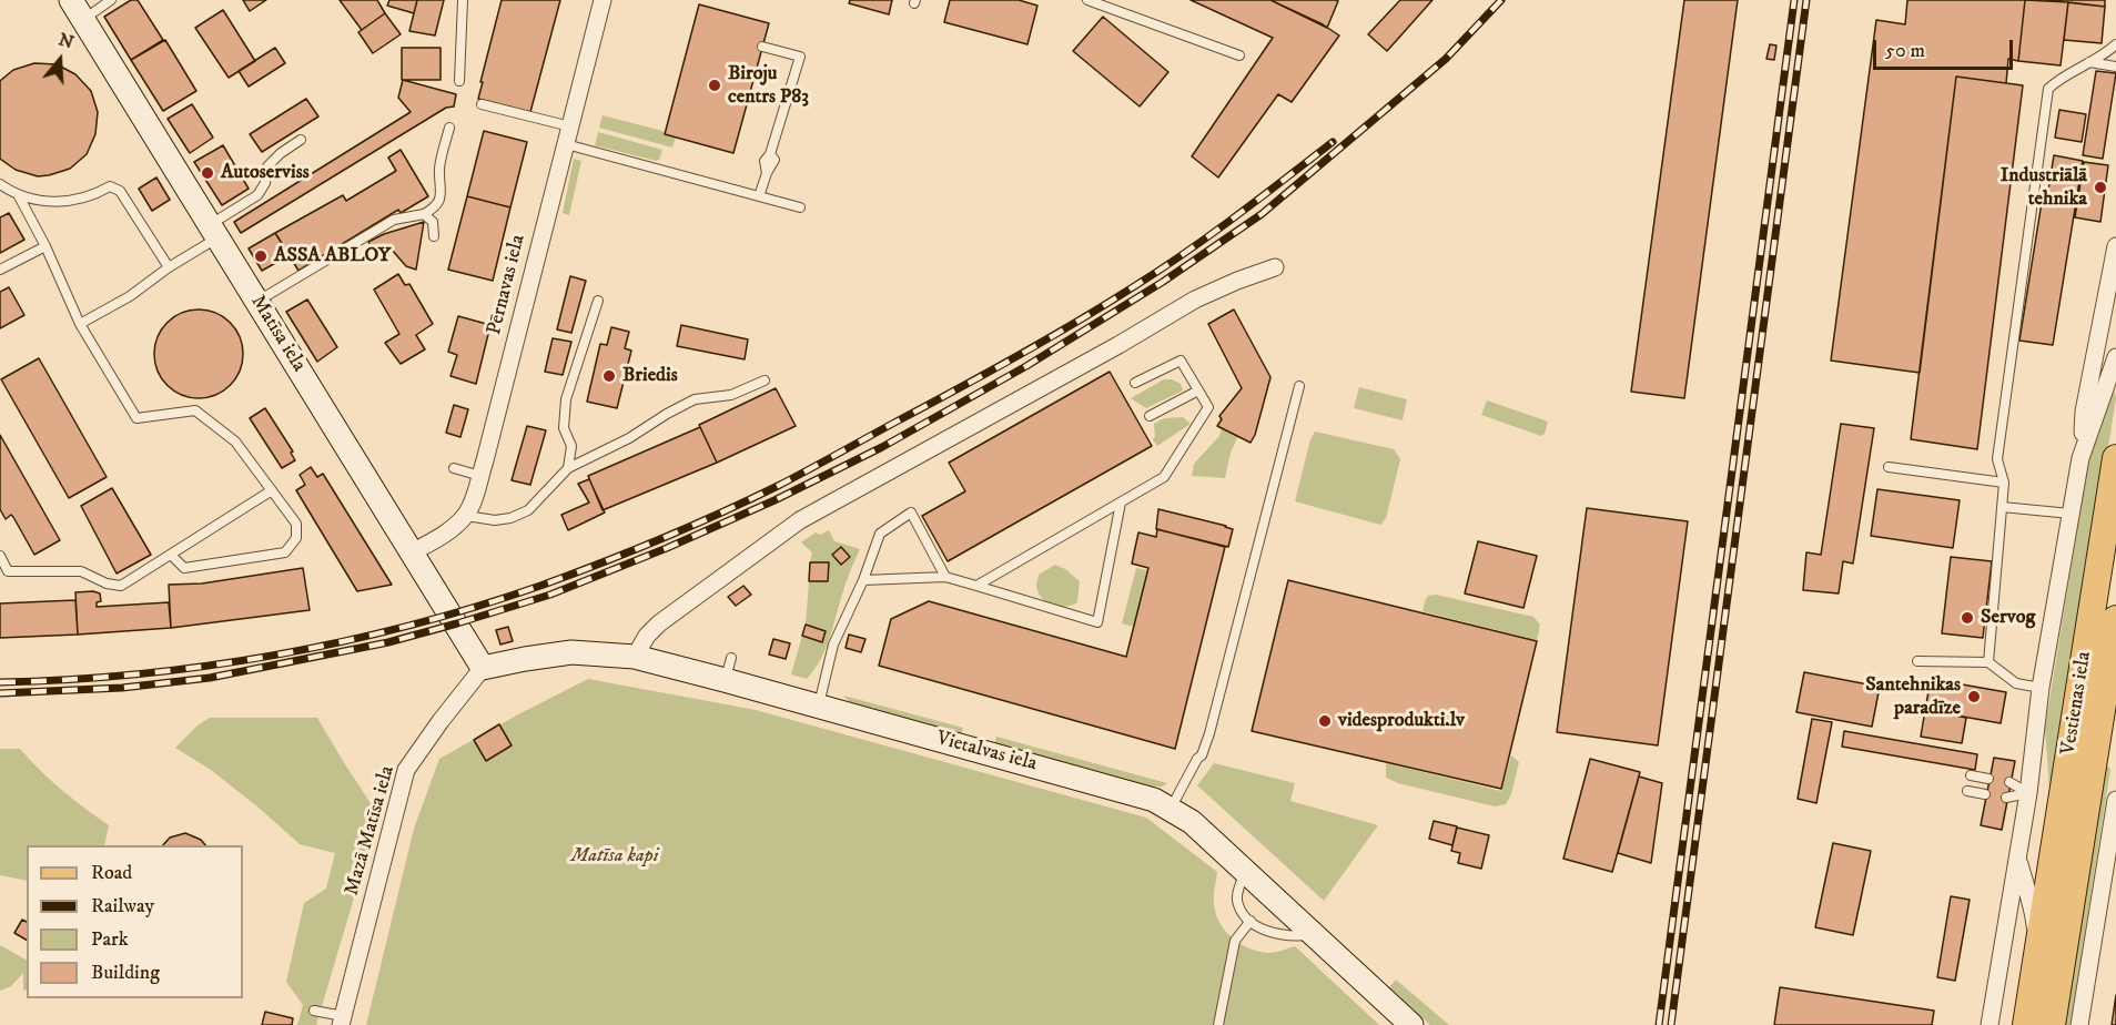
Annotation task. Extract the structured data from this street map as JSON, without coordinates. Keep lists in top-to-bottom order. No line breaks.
{"streets":{"main road":["Vestienas iela"],"street":["Pērnavas iela","Matīsa iela","Vietalvas iela","Mazā Matīsa iela"]},"crossings":[["Matīsa iela","Vietalvas iela"],["Matīsa iela","Mazā Matīsa iela"],["Vietalvas iela","Mazā Matīsa iela"]],"parks":["Matīsa kapi"],"places":["Biroju centrs P83","Autoserviss","Industriālā tehnika","ASSA ABLOY","Briedis","Servog","Santehnikas paradīze","videsprodukti.lv"],"legend":["Road","Railway","Park","Building"],"scale_bar":"50 m","north":"top"}
